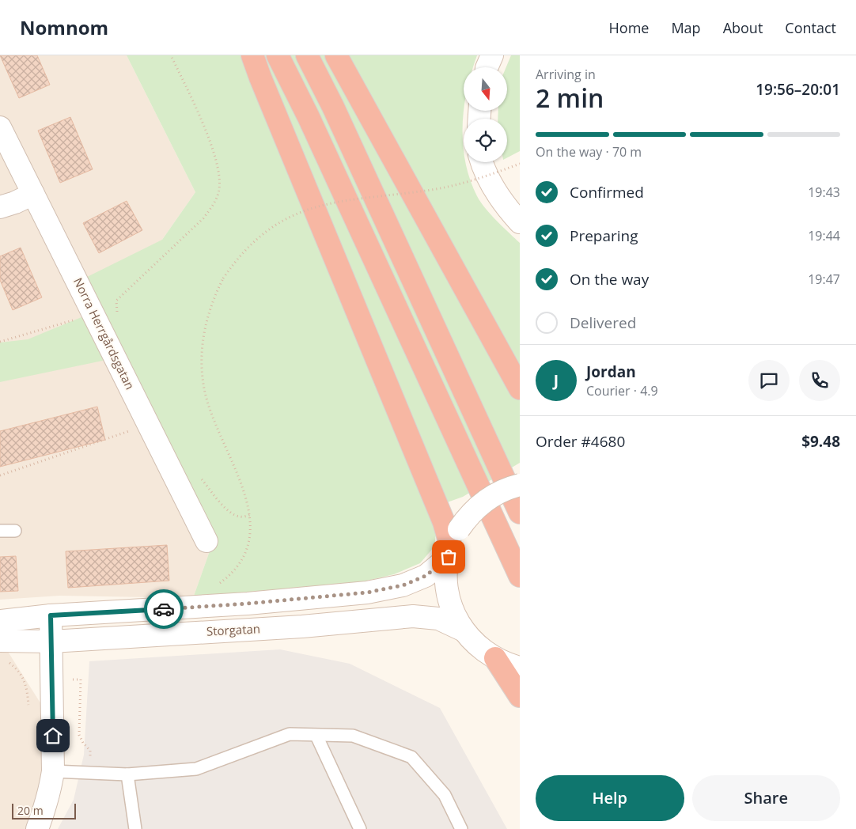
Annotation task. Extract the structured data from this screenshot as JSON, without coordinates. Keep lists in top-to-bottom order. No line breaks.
{"streets":{"main road":["Norra Herrgårdsgatan","Storgatan"]},"scale_bar":"20 m","north":"bottom","page":{"header":"Nomnom","nav":["Home","Map","About","Contact"],"heading":["2 min","Arriving in","19:56–20:01"],"panel":["Jordan","Courier · 4.9","Order #4680","$9.48"],"bar":"On the way · 70 m","list":[["Confirmed","19:43"],["Preparing","19:44"],["On the way","19:47"],"Delivered"],"round":"J","buttons":["Help","Share"],"scale":"20 m"}}
